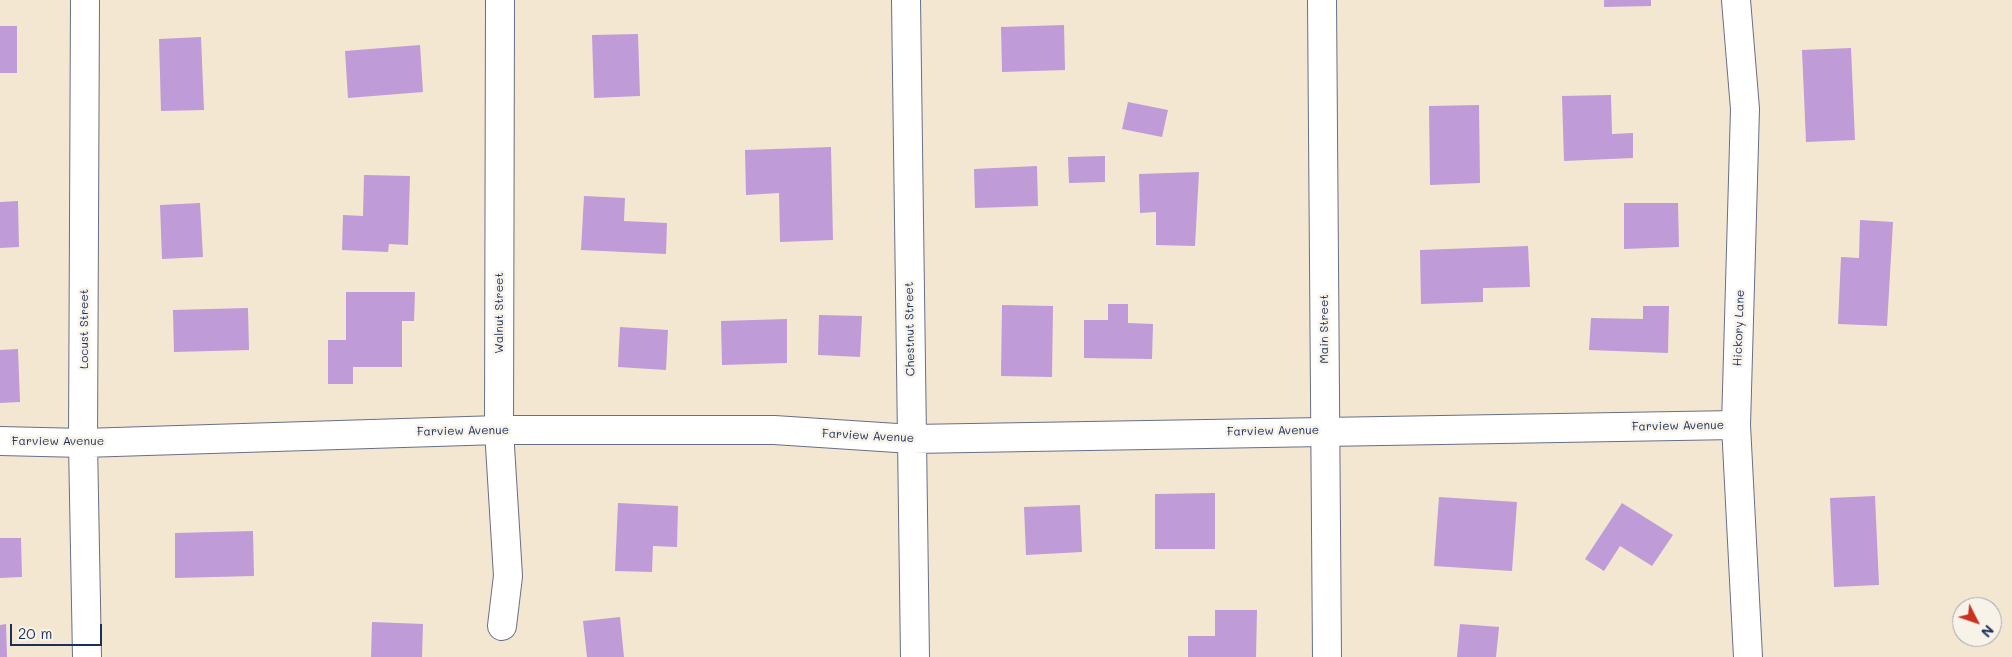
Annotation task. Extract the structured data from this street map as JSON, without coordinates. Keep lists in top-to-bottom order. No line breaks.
{"streets":{"street":["Walnut Street","Hickory Lane","Locust Street","Chestnut Street","Main Street","Farview Avenue"]},"crossings":[["Walnut Street","Farview Avenue"],["Hickory Lane","Farview Avenue"],["Locust Street","Farview Avenue"],["Chestnut Street","Farview Avenue"],["Main Street","Farview Avenue"]],"scale_bar":"20 m","north":"bottom right"}
